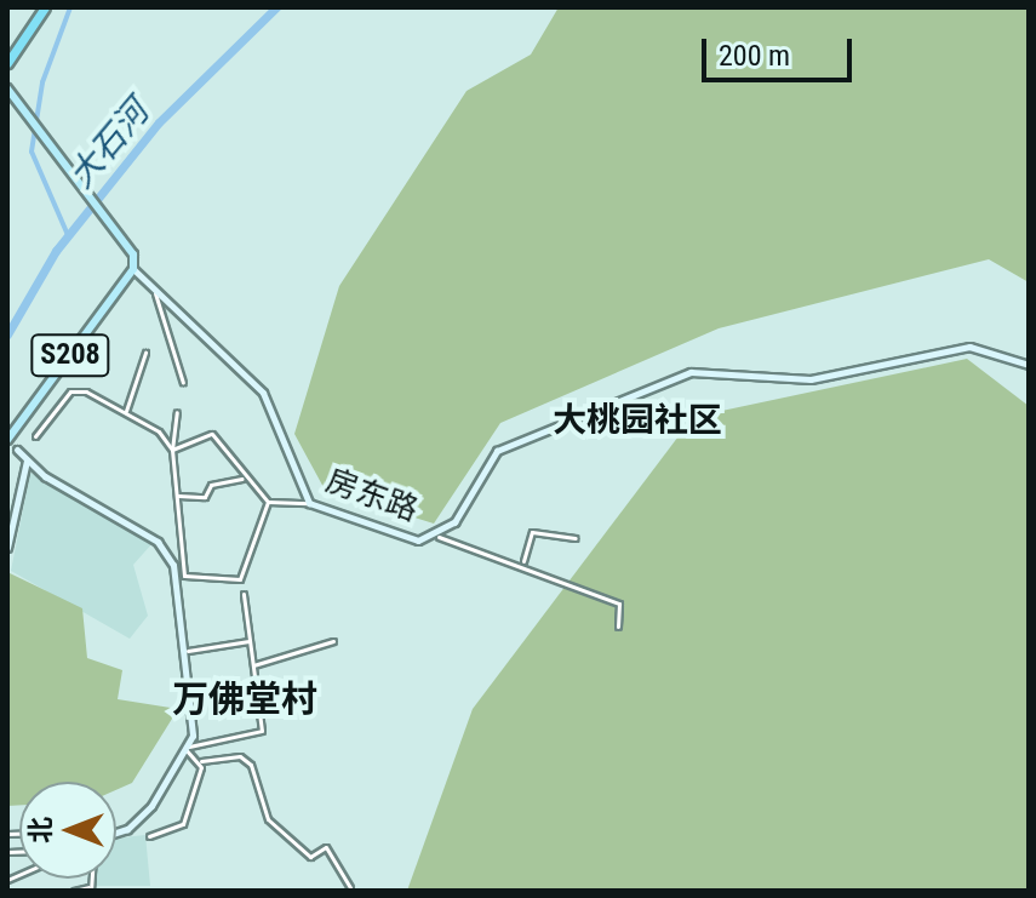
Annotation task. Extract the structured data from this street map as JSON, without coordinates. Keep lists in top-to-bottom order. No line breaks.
{"streets":{"main road":["S208","房东路"]},"crossings":[["S208","房东路"]],"districts":["大桃园社区","万佛堂村"],"water":["大石河"],"scale_bar":"200 m","north":"left"}
